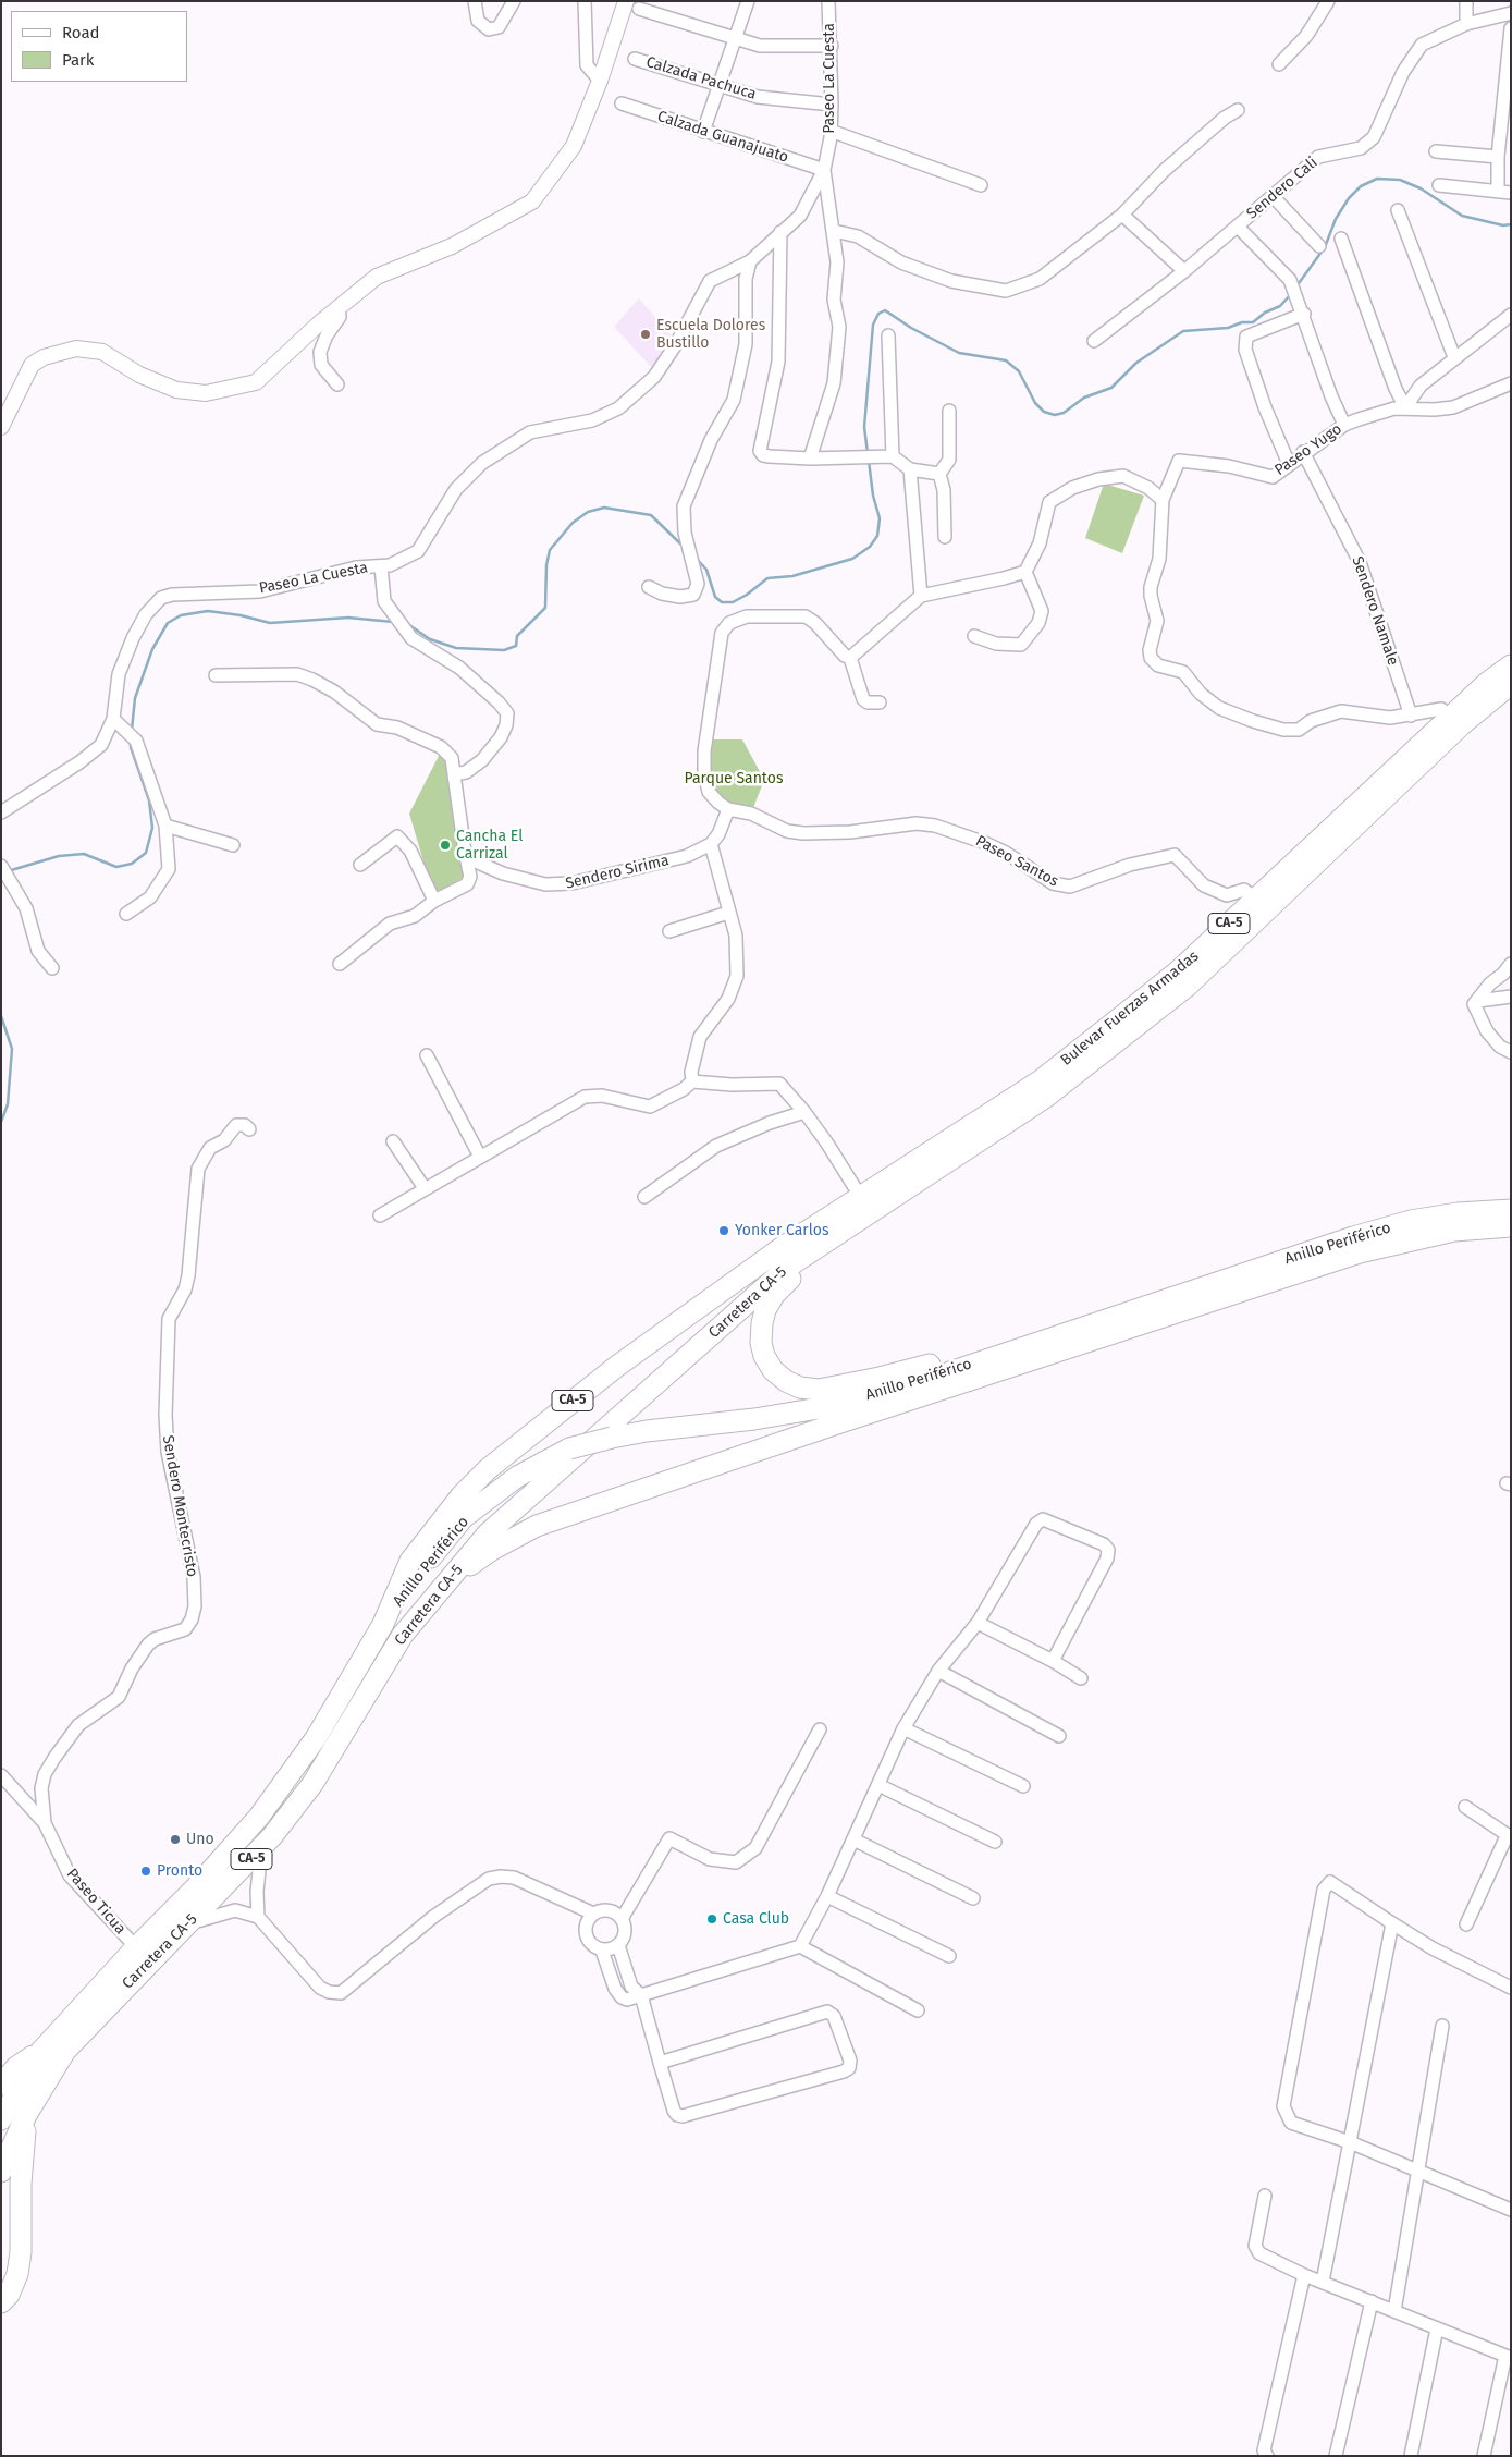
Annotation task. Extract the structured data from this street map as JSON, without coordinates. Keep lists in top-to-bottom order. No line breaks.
{"streets":{"highway":["CA-5","Bulevar Fuerzas Armadas","Anillo Periférico","Carretera CA-5"],"street":["Calzada Pachuca","Paseo La Cuesta","Calzada Guanajuato","Sendero Cali","Paseo Yugo","Sendero Namale","Paseo Santos","Sendero Sirima","Sendero Montecristo","Paseo Ticua"]},"crossings":[["Calzada Pachuca","Paseo La Cuesta"],["Paseo La Cuesta","Calzada Guanajuato"],["Paseo Yugo","Sendero Namale"],["Paseo Yugo","Bulevar Fuerzas Armadas"],["Paseo Santos","Bulevar Fuerzas Armadas"],["Bulevar Fuerzas Armadas","Carretera CA-5"],["Anillo Periférico","Carretera CA-5"],["Carretera CA-5","Paseo Ticua"],["Sendero Montecristo","Paseo Ticua"]],"parks":["Parque Santos"],"places":["Escuela Dolores Bustillo","Cancha El Carrizal","Yonker Carlos","Uno","Pronto","Casa Club"],"legend":["Road","Park"]}
